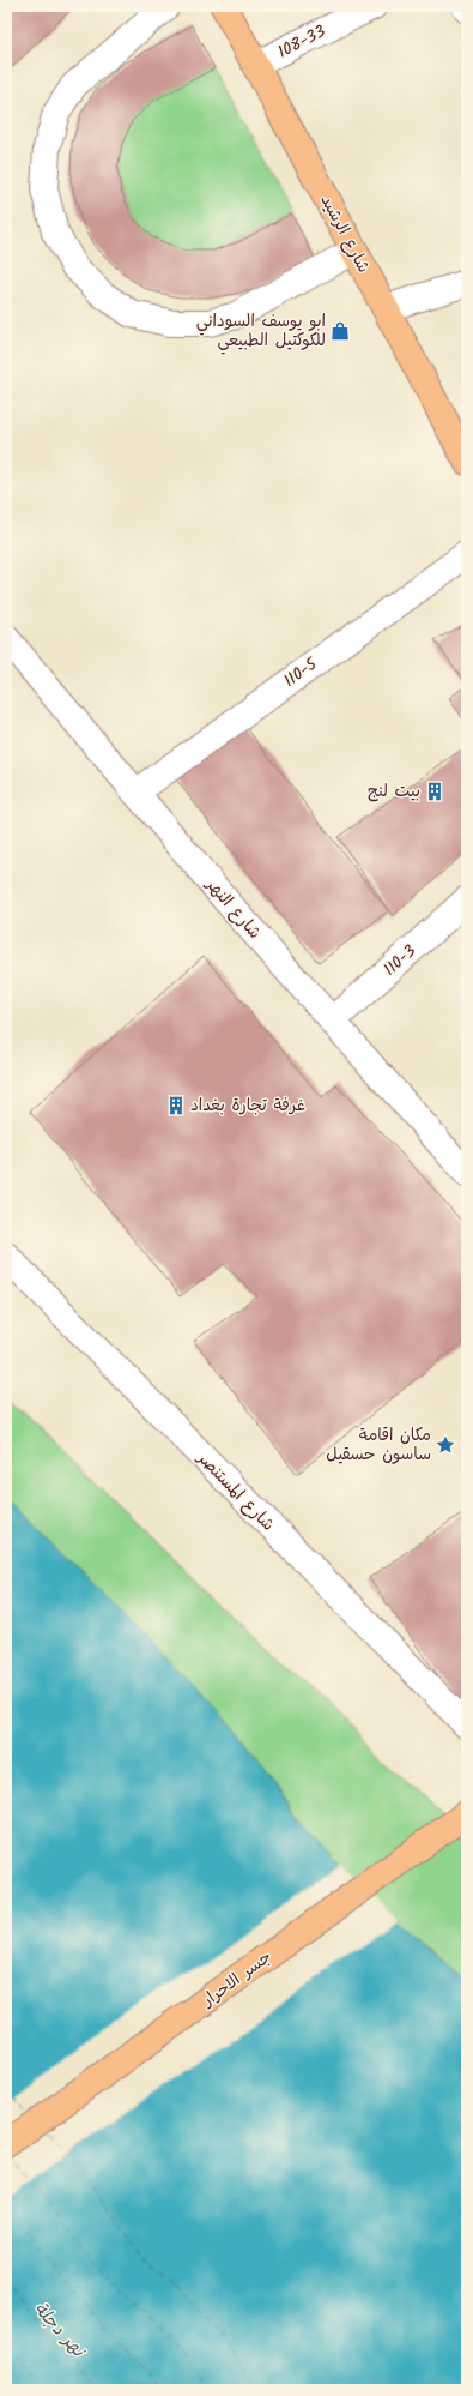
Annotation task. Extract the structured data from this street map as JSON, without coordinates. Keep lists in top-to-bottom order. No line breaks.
{"streets":{"main road":["شارع الرشيد","جسر الاحرار"],"street":["108-33","110-5","شارع النهر","110-3","شارع المستنصر"]},"crossings":[["108-33","شارع الرشيد"],["110-5","شارع النهر"],["شارع النهر","110-3"]],"water":["نهر دجلة"],"places":{"shop":["ابو يوسف السوداني للكوكتيل الطبيعي"],"building":["بيت لنج","غرفة تجارة بغداد"],"place":["مكان اقامة ساسون حسقيل"]}}
